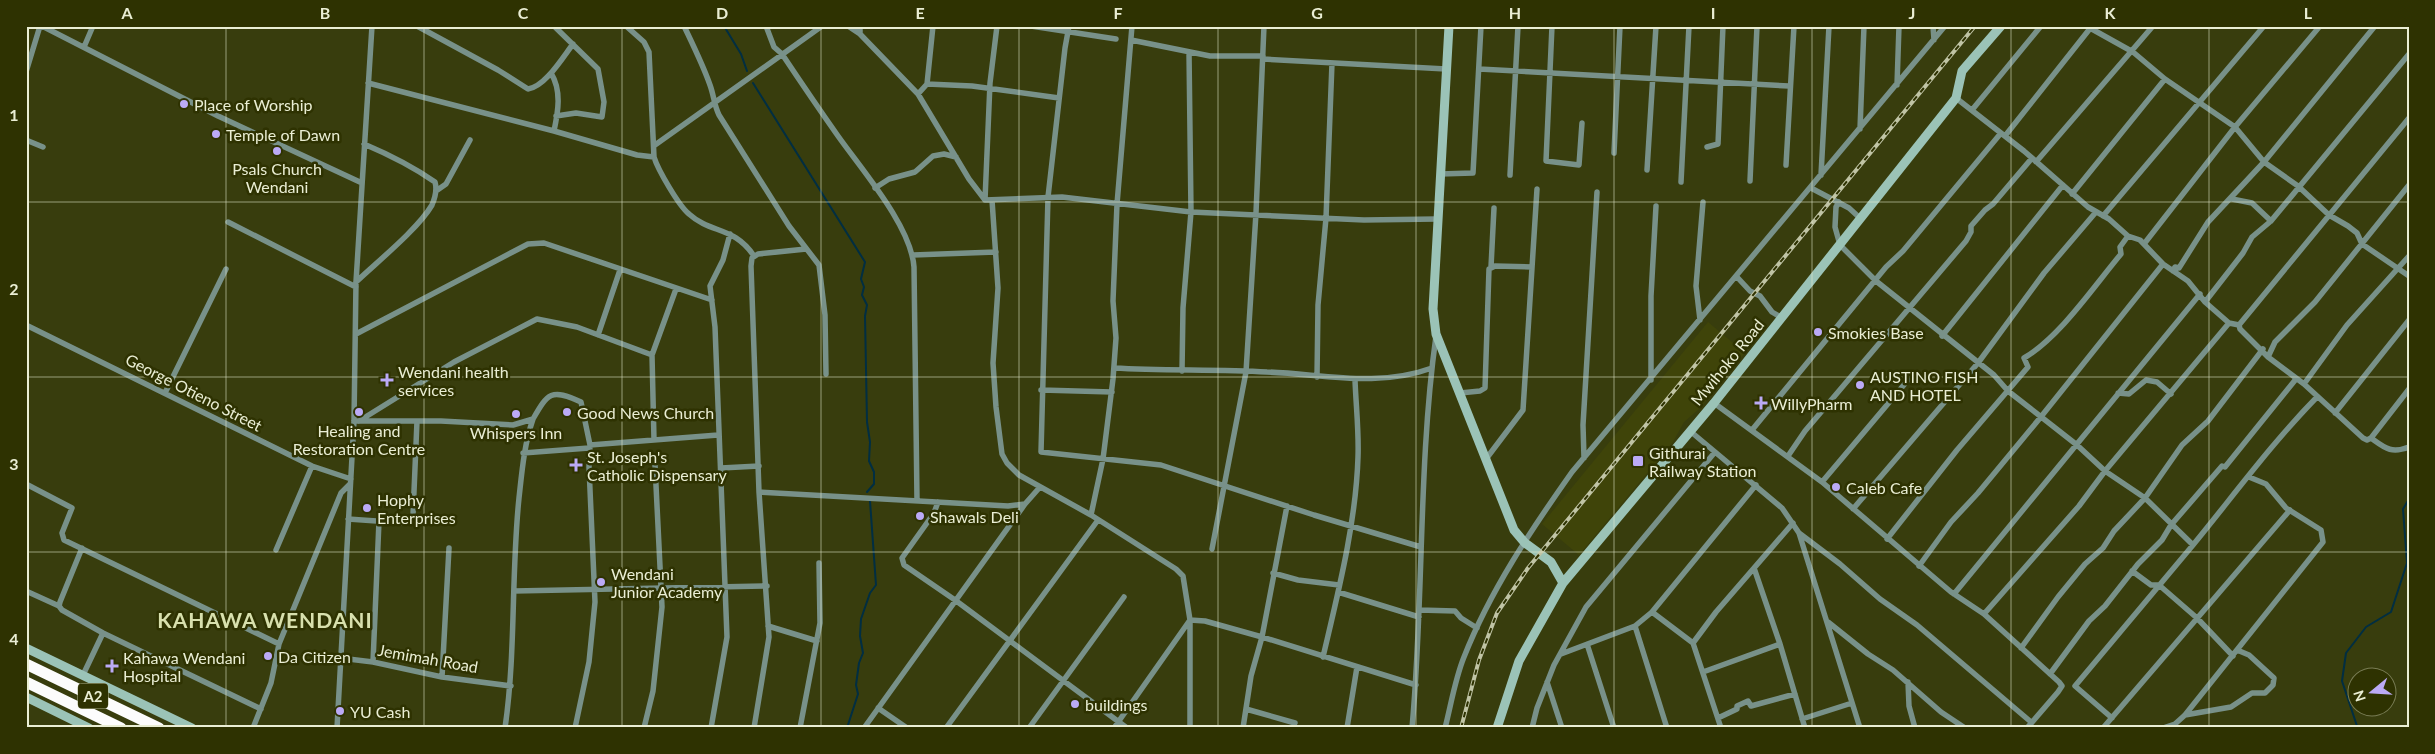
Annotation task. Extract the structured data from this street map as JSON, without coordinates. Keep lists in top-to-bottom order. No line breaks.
{"streets":{"highway":["A2"],"street":["Mwihoko Road","George Otieno Street","Jemimah Road"]},"districts":["KAHAWA WENDANI"],"places":{"other":["Place of Worship","Temple of Dawn","Psals Church Wendani","Smokies Base","AUSTINO FISH AND HOTEL","Healing and Restoration Centre","Good News Church","Whispers Inn","Caleb Cafe","Hophy Enterprises","Shawals Deli","Wendani Junior Academy","Da Citizen","buildings","YU Cash"],"health":["Wendani health services","WillyPharm","St. Joseph's Catholic Dispensary","Kahawa Wendani Hospital"],"transit":["Githurai Railway Station"]},"north":"left","grid":{"columns":["A","B","C","D","E","F","G","H","I","J","K","L"],"rows":["1","2","3","4"]}}
